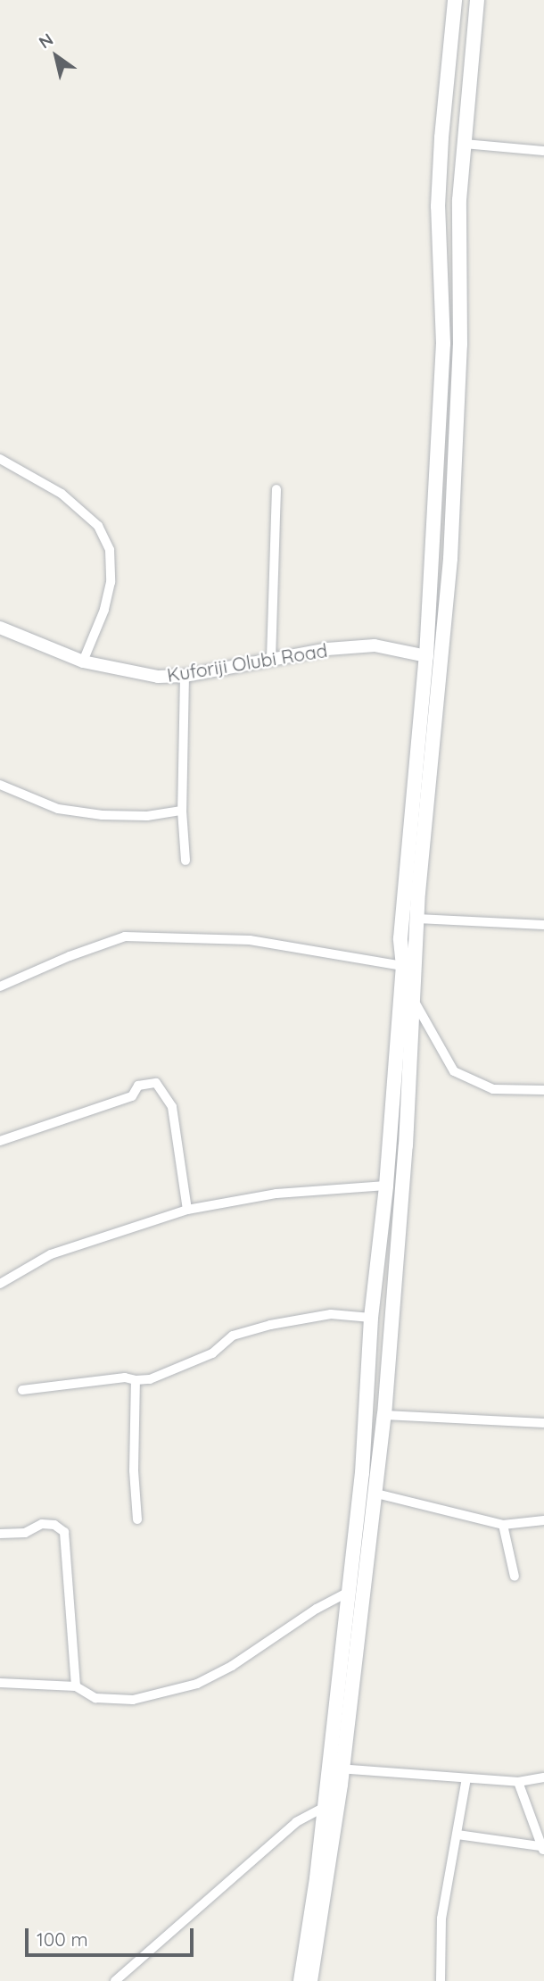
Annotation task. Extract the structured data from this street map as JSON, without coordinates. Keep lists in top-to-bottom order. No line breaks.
{"streets":{"street":["Kuforiji Olubi Road"]},"scale_bar":"100 m","north":"top left"}
